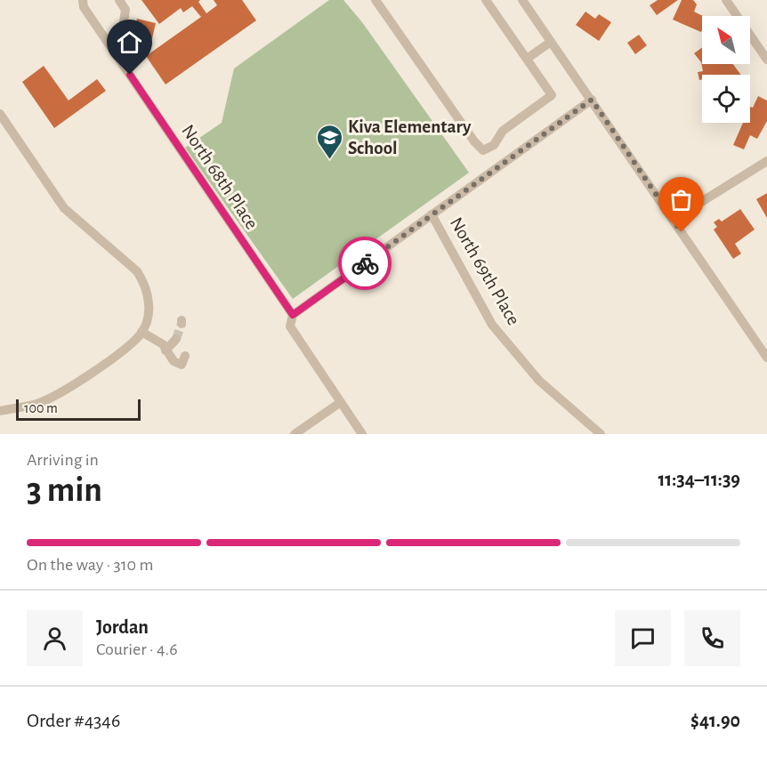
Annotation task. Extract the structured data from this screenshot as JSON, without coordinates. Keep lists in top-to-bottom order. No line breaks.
{"streets":{"street":["North 68th Place","North 69th Place"]},"places":{"school or university":["Kiva Elementary School"]},"scale_bar":"100 m","north":"top left","page":{"scale":"100 m","heading":["3 min","Arriving in","11:34–11:39"],"panel":["Jordan","Courier · 4.6","Order #4346","$41.90"],"bar":"On the way · 310 m"}}
